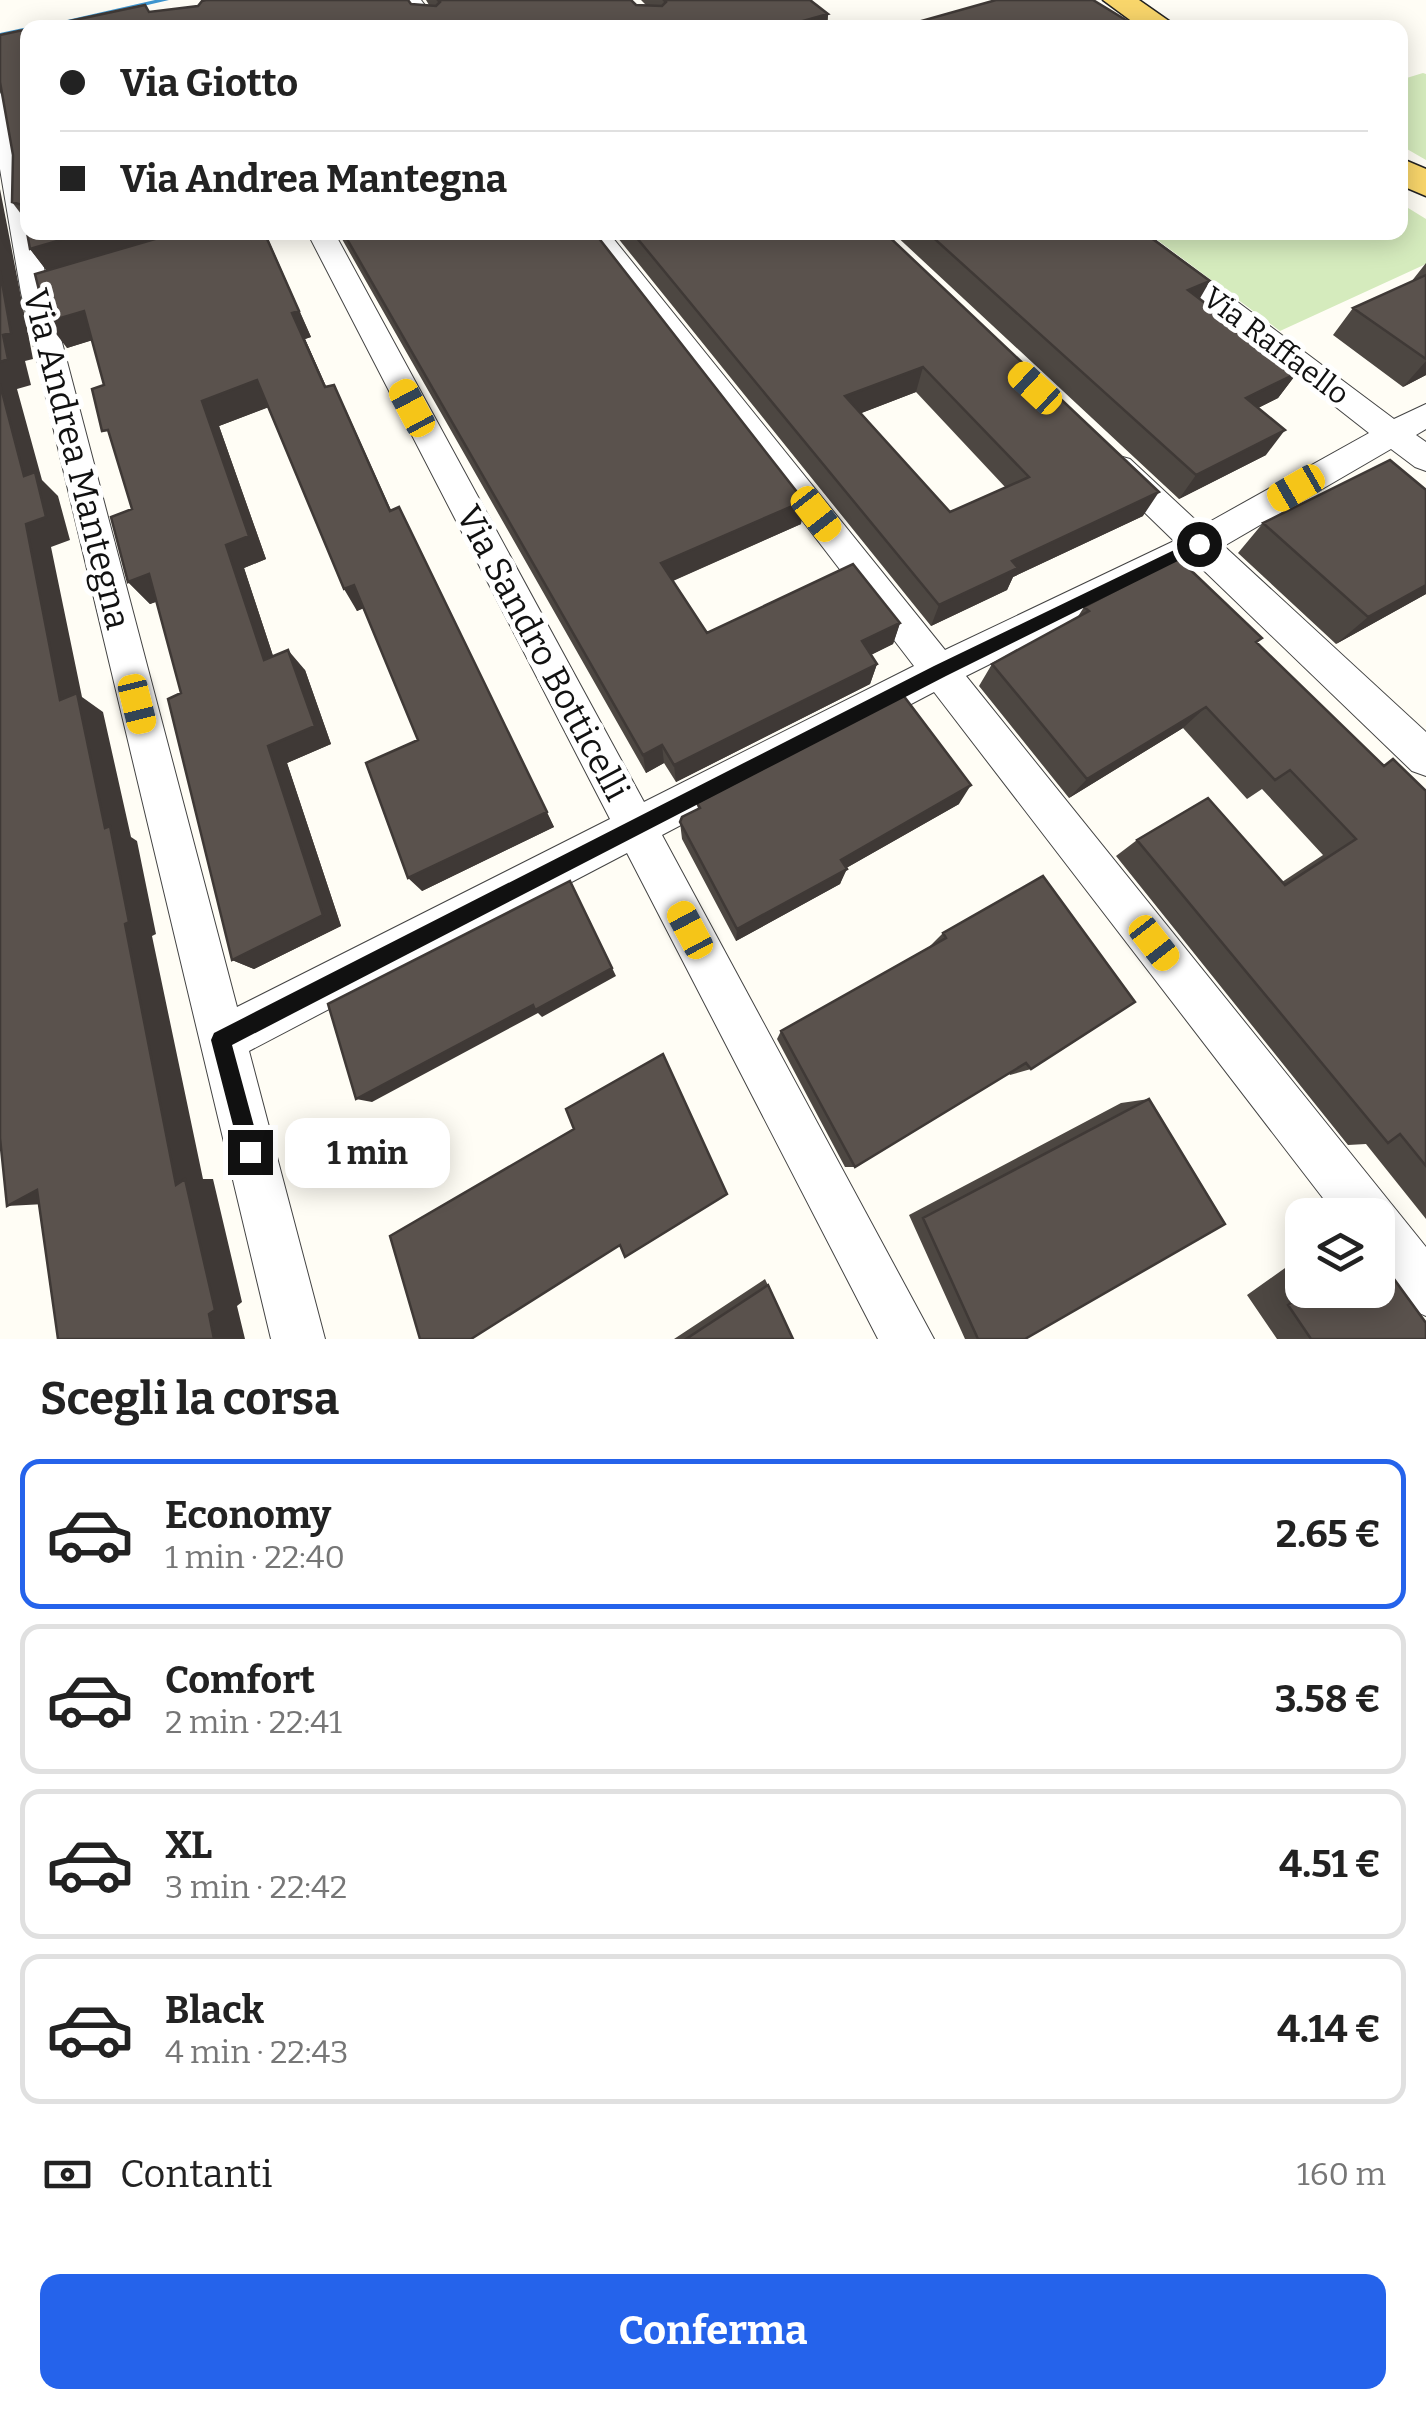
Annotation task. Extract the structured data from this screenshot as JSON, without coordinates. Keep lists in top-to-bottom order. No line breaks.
{"streets":{"street":["Via Raffaello","Via Andrea Mantegna","Via Sandro Botticelli"]},"page":{"banner":["Via Giotto","Via Andrea Mantegna"],"bubble":"1 min","heading":"Scegli la corsa","list":[{"name":"Economy","note":"1 min · 22:40","value":"2.65 €"},{"name":"Comfort","note":"2 min · 22:41","value":"3.58 €"},{"name":"XL","note":"3 min · 22:42","value":"4.51 €"},{"name":"Black","note":"4 min · 22:43","value":"4.14 €"}],"pay":["Contanti","160 m"],"buttons":"Conferma"}}
